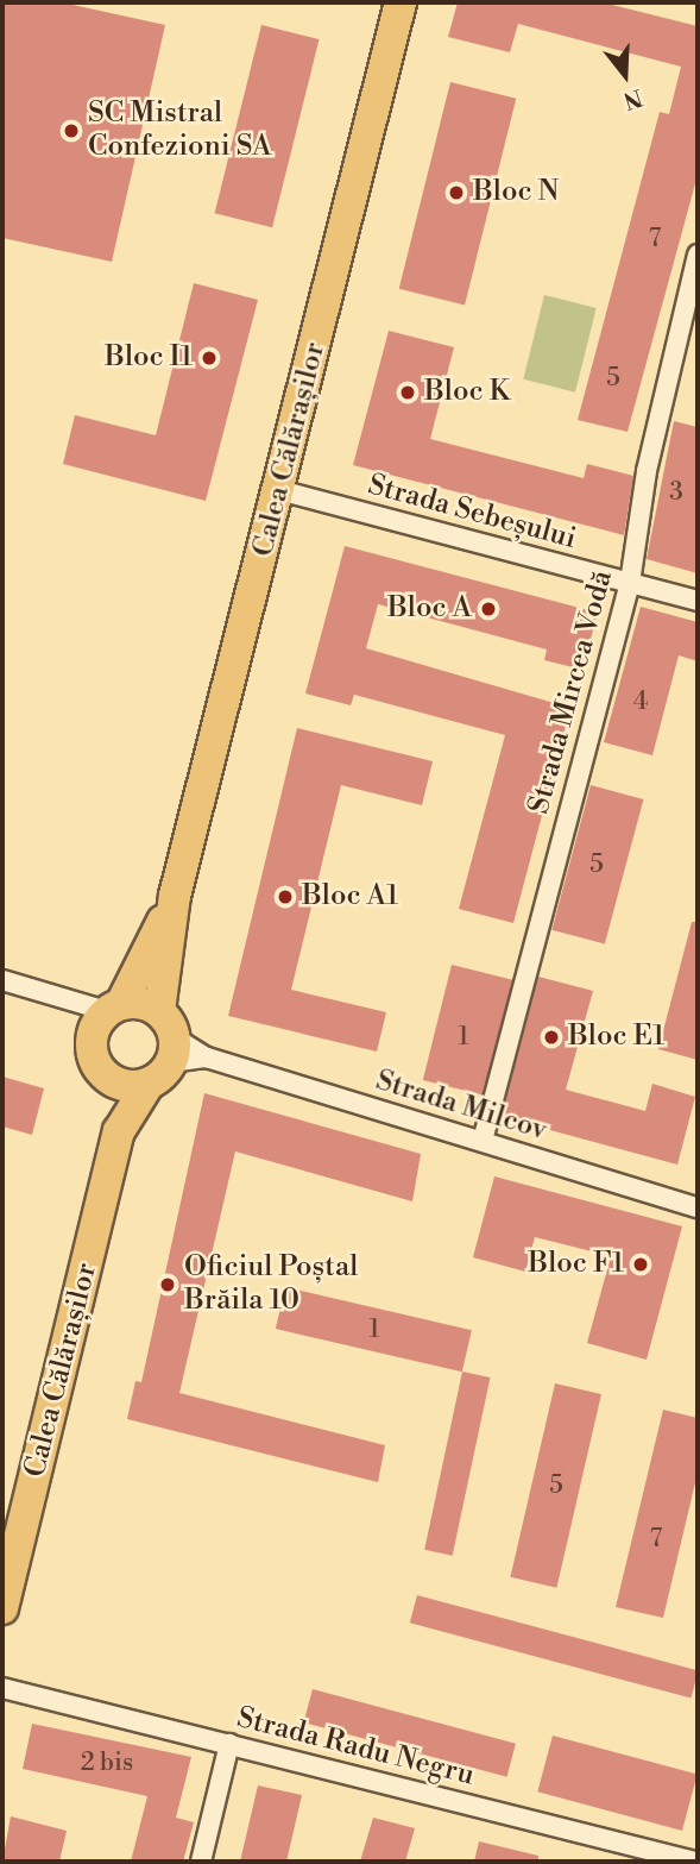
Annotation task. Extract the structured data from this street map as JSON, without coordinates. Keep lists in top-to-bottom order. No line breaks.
{"streets":{"main road":["Calea Călărașilor"],"street":["Strada Sebeșului","Strada Mircea Vodă","Strada Milcov","Strada Radu Negru"]},"crossings":[["Calea Călărașilor","Strada Sebeșului"],["Calea Călărașilor","Strada Milcov"],["Strada Sebeșului","Strada Mircea Vodă"],["Strada Mircea Vodă","Strada Milcov"]],"places":["SC Mistral Confezioni SA","Bloc N","Bloc I1","Bloc K","Bloc A","Bloc A1","Bloc E1","Bloc F1","Oficiul Poștal Brăila 10"],"house_numbers":["7","5","3","4","5","1","1","5","7","2 bis"],"north":"bottom"}
